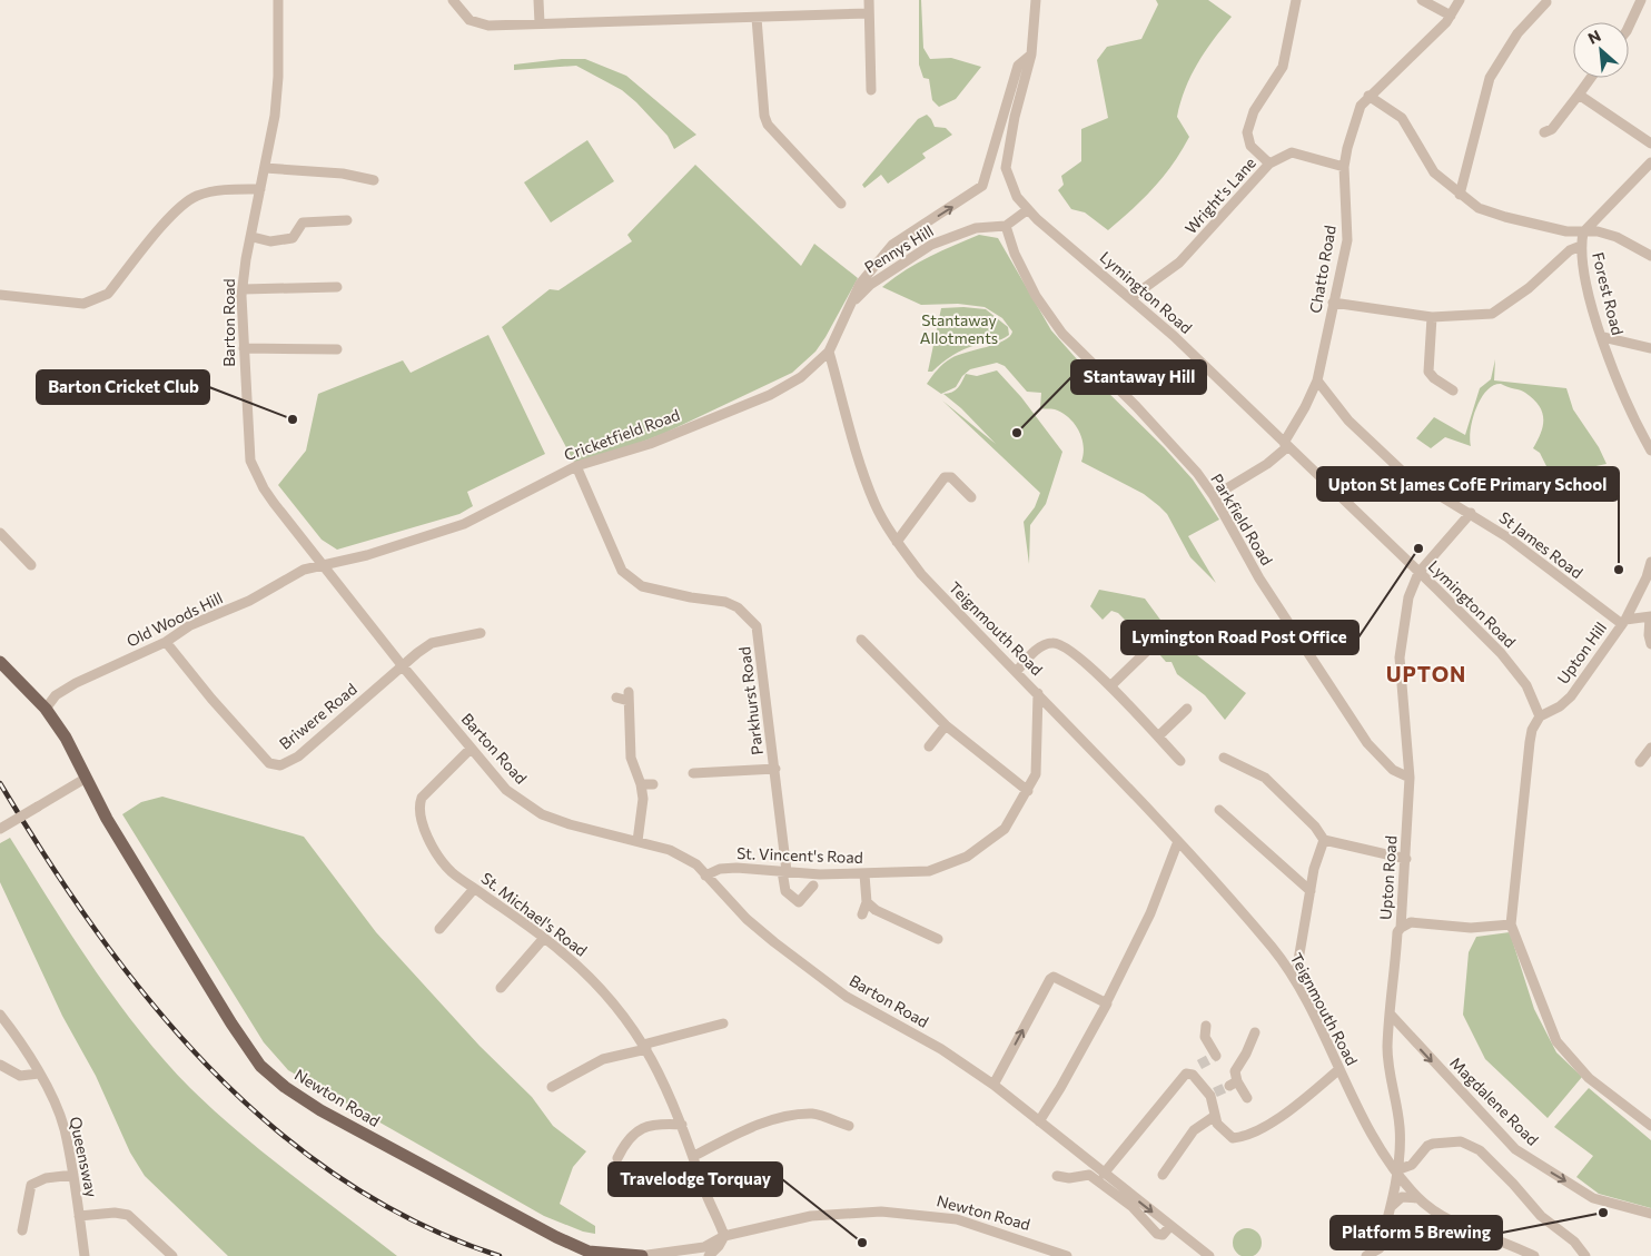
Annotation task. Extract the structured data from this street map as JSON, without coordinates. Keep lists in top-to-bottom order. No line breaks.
{"streets":{"main road":["Newton Road"],"street":["Wright's Lane","Pennys Hill","Chatto Road","Lymington Road","Forest Road","Barton Road","Cricketfield Road","Parkfield Road","St James Road","Old Woods Hill","Teignmouth Road","Upton Hill","Parkhurst Road","Briwere Road","St. Vincent's Road","Upton Road","St. Michael's Road","Magdalene Road","Queensway"]},"crossings":[["Wright's Lane","Chatto Road"],["Wright's Lane","Lymington Road"],["Pennys Hill","Parkfield Road"],["Chatto Road","Lymington Road"],["Chatto Road","Parkfield Road"],["Chatto Road","St James Road"],["Lymington Road","Upton Hill"],["Lymington Road","Upton Road"],["Barton Road","Cricketfield Road"],["Barton Road","Old Woods Hill"],["Barton Road","Briwere Road"],["Barton Road","St. Vincent's Road"],["Barton Road","St. Michael's Road"],["Cricketfield Road","Old Woods Hill"],["Cricketfield Road","Teignmouth Road"],["Cricketfield Road","Parkhurst Road"],["Parkfield Road","Upton Road"],["St James Road","Upton Hill"],["St James Road","Upton Road"],["Old Woods Hill","Briwere Road"],["Old Woods Hill","Newton Road"],["Teignmouth Road","St. Vincent's Road"],["Teignmouth Road","Upton Road"],["Parkhurst Road","St. Vincent's Road"],["Upton Road","Magdalene Road"],["St. Michael's Road","Newton Road"]],"one_way":["Magdalene Road"],"districts":["UPTON"],"parks":["Stantaway Allotments"],"places":["Barton Cricket Club","Stantaway Hill","Lymington Road Post Office","Upton St James CofE Primary School","Platform 5 Brewing","Travelodge Torquay"],"north":"top left"}
